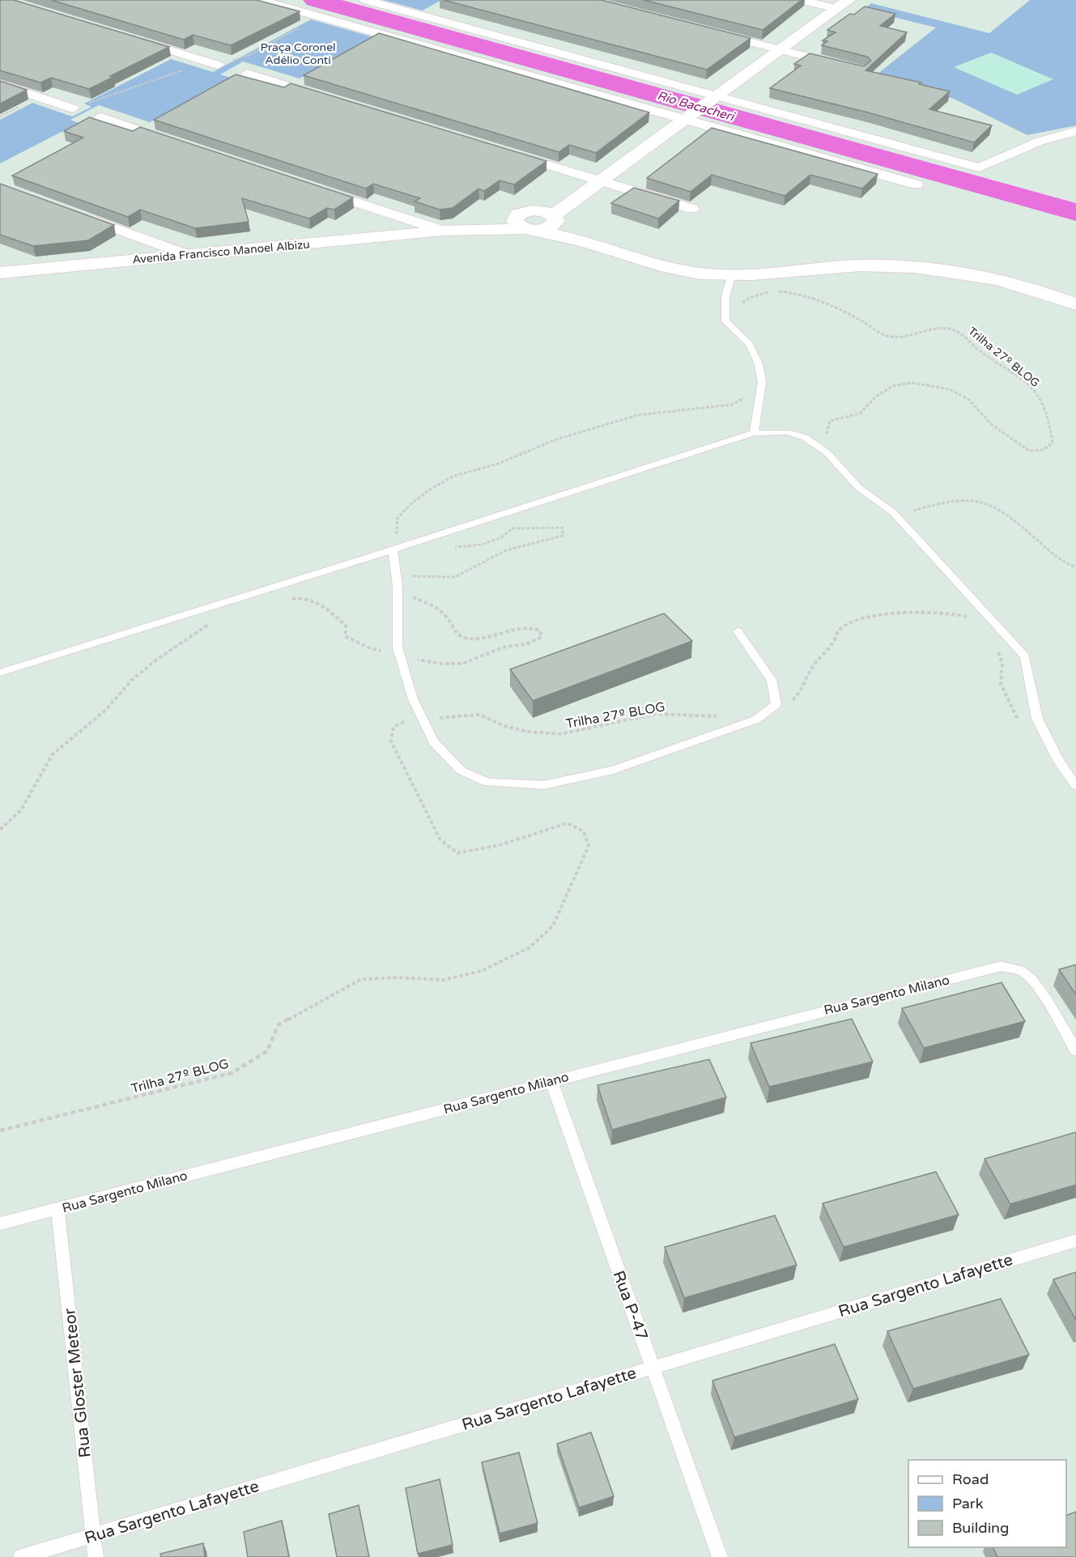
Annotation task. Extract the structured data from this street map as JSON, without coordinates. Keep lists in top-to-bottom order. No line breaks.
{"streets":{"street":["Avenida Francisco Manoel Albizu"],"lane":["Rua Sargento Milano","Rua Sargento Lafayette","Rua P-47","Rua Gloster Meteor"],"path":["Trilha 27º BLOG"]},"crossings":[["Rua Sargento Milano","Rua P-47"],["Rua Sargento Milano","Rua Gloster Meteor"],["Rua Sargento Lafayette","Rua P-47"],["Rua Sargento Lafayette","Rua Gloster Meteor"]],"water":["Rio Bacacheri"],"parks":["Praça Coronel Adélio Conti"],"legend":["Road","Park","Building"]}
